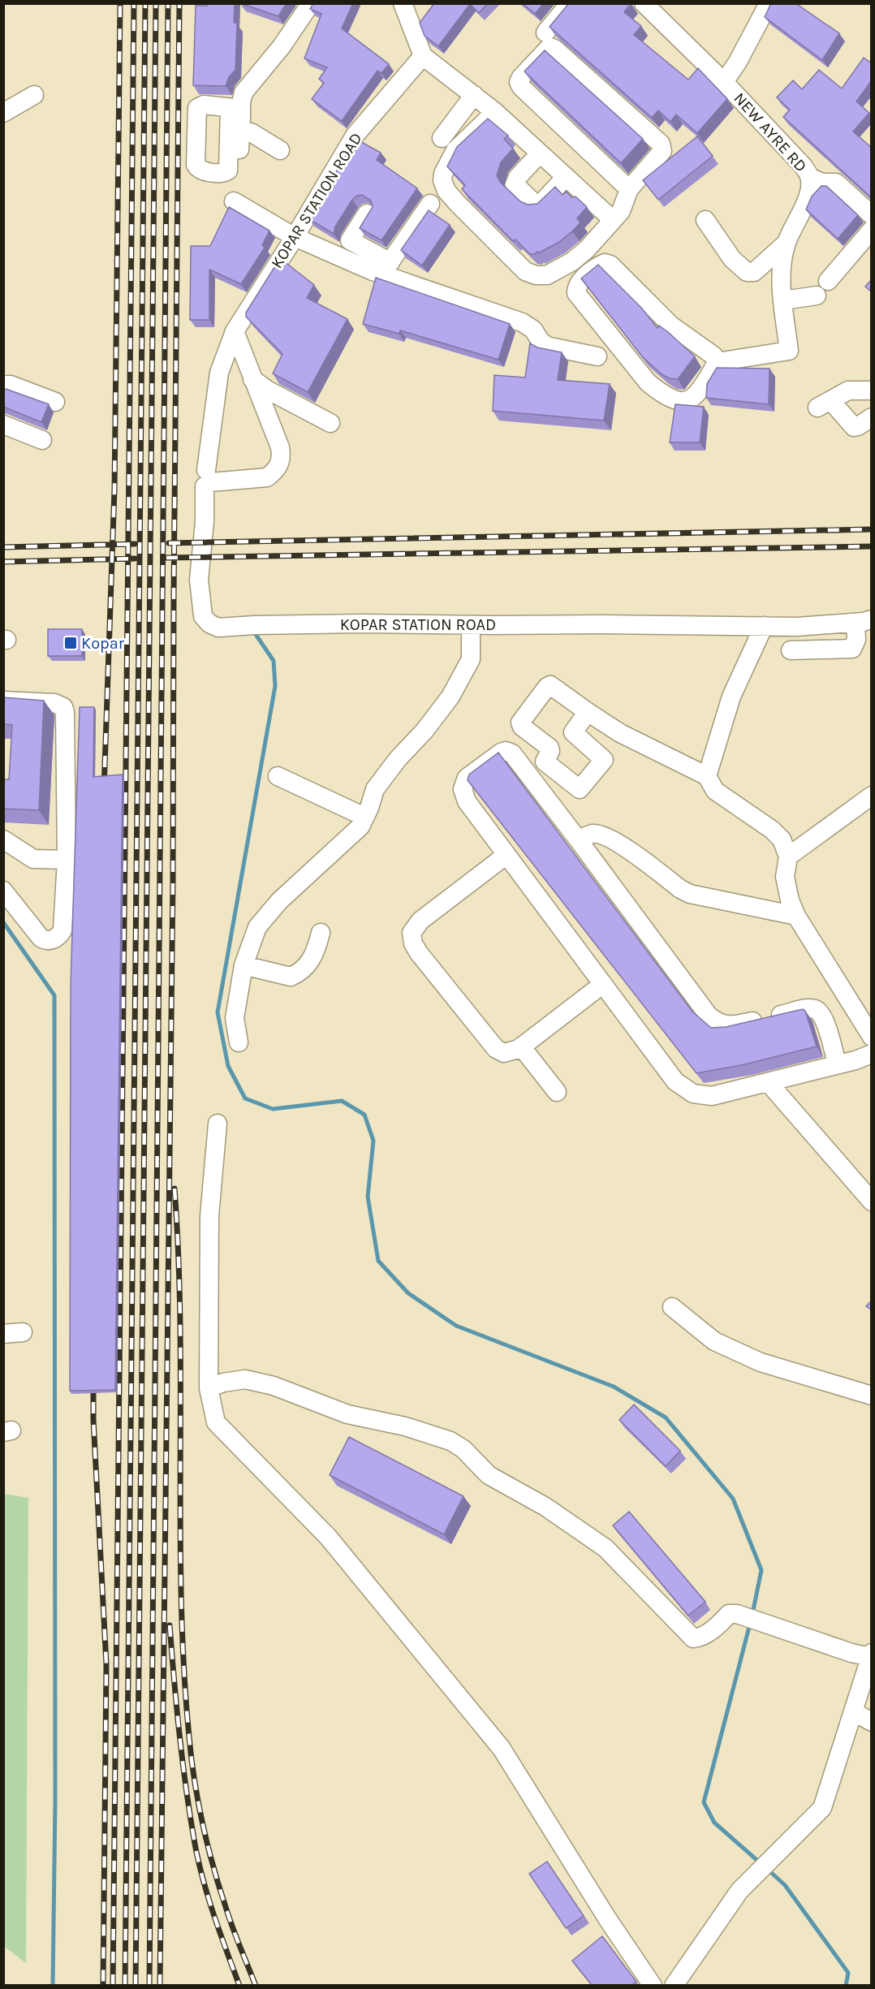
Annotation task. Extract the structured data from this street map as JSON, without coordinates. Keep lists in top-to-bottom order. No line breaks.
{"streets":{"street":["NEW AYRE RD","KOPAR STATION ROAD"]},"places":{"transit":["Kopar"]}}
